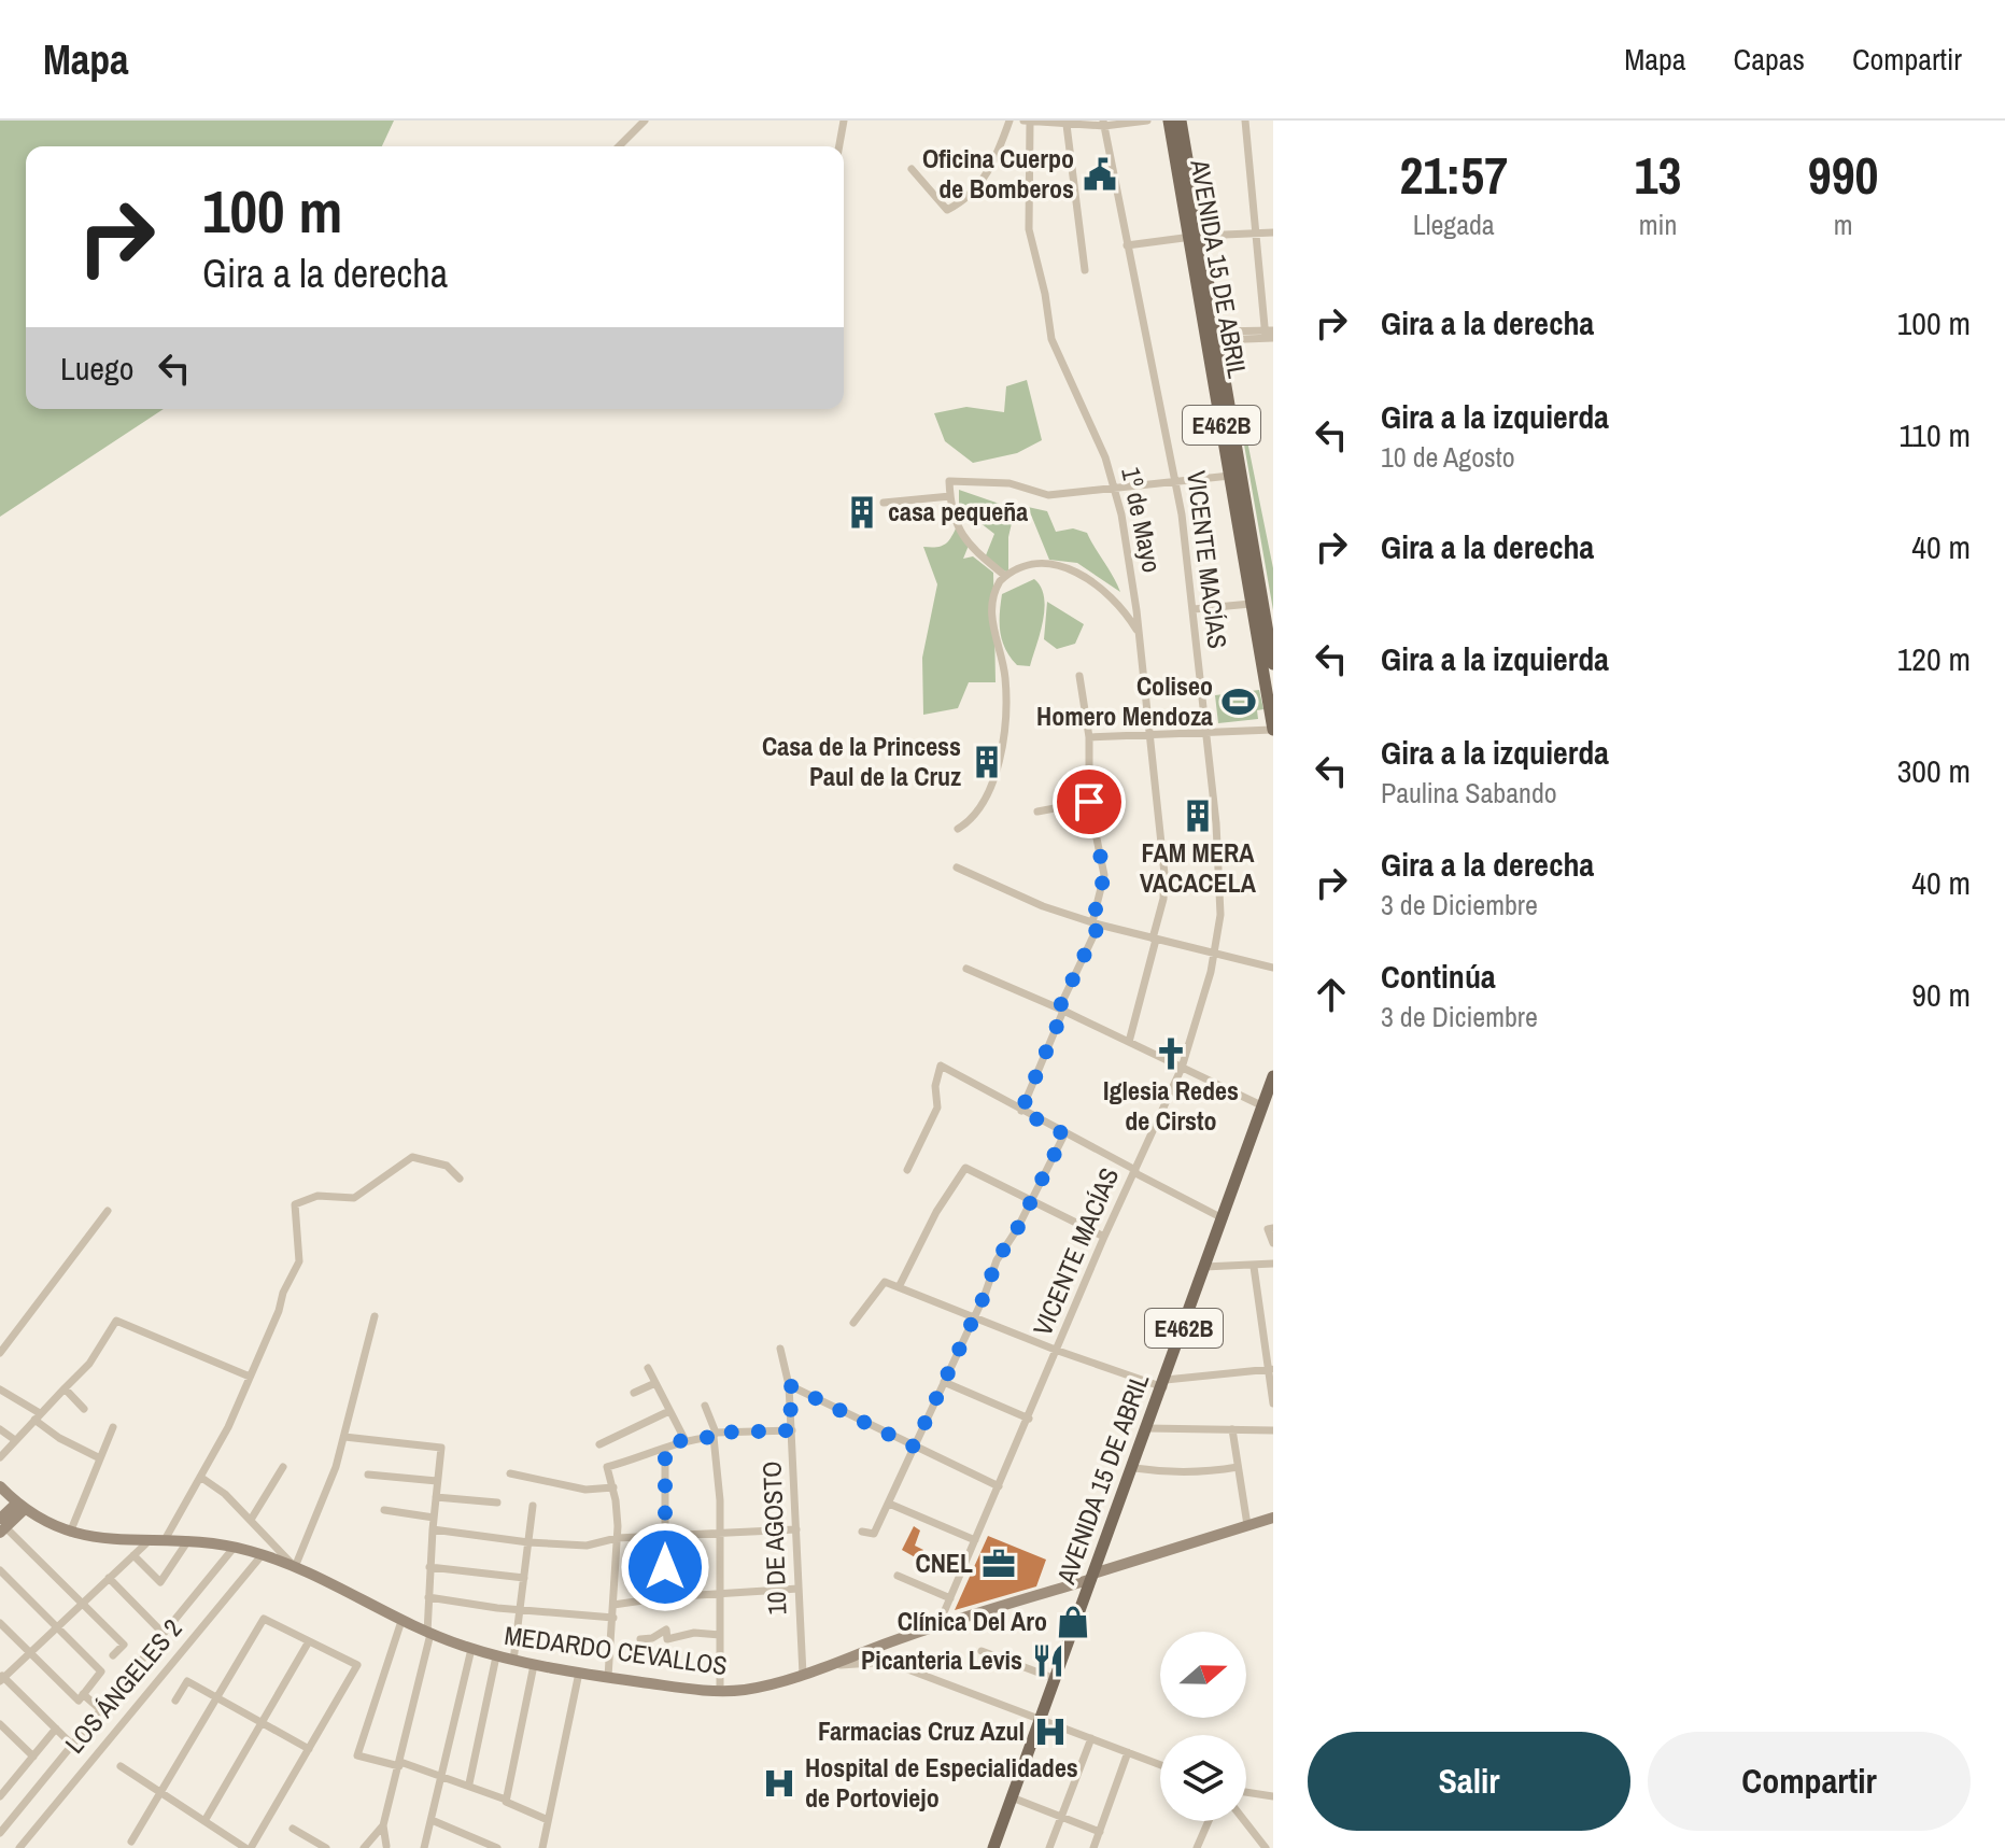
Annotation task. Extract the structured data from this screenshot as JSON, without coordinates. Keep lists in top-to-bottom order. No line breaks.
{"streets":{"main road":["AVENIDA 15 DE ABRIL","E462B"],"street":["1º de Mayo","VICENTE MACÍAS","10 DE AGOSTO","MEDARDO CEVALLOS","LOS ÁNGELES 2"]},"crossings":[["AVENIDA 15 DE ABRIL","MEDARDO CEVALLOS"],["VICENTE MACÍAS","MEDARDO CEVALLOS"],["10 DE AGOSTO","MEDARDO CEVALLOS"],["MEDARDO CEVALLOS","LOS ÁNGELES 2"]],"places":{"public building":["Oficina Cuerpo de Bomberos"],"building":["casa pequeña","Casa de la Princess Paul de la Cruz","FAM MERA VACACELA"],"sports":["Coliseo Homero Mendoza"],"church":["Iglesia Redes de Cirsto"],"office":["CNEL"],"shop":["Clínica Del Aro"],"restaurant":["Picanteria Levis"],"hospital":["Farmacias Cruz Azul","Hospital de Especialidades de Portoviejo"]},"north":"right","page":{"header":"Mapa","nav":["Mapa","Capas","Compartir"],"eta":["21:57","Llegada","13","min","990","m"],"turn":["100 m","Gira a la derecha"],"list":[{"name":"Gira a la derecha","value":"100 m"},{"name":"Gira a la izquierda","note":"10 de Agosto","value":"110 m"},{"name":"Gira a la derecha","value":"40 m"},{"name":"Gira a la izquierda","value":"120 m"},{"name":"Gira a la izquierda","note":"Paulina Sabando","value":"300 m"},{"name":"Gira a la derecha","note":"3 de Diciembre","value":"40 m"},{"name":"Continúa","note":"3 de Diciembre","value":"90 m"}],"then":"Luego","buttons":["Salir","Compartir"]}}
